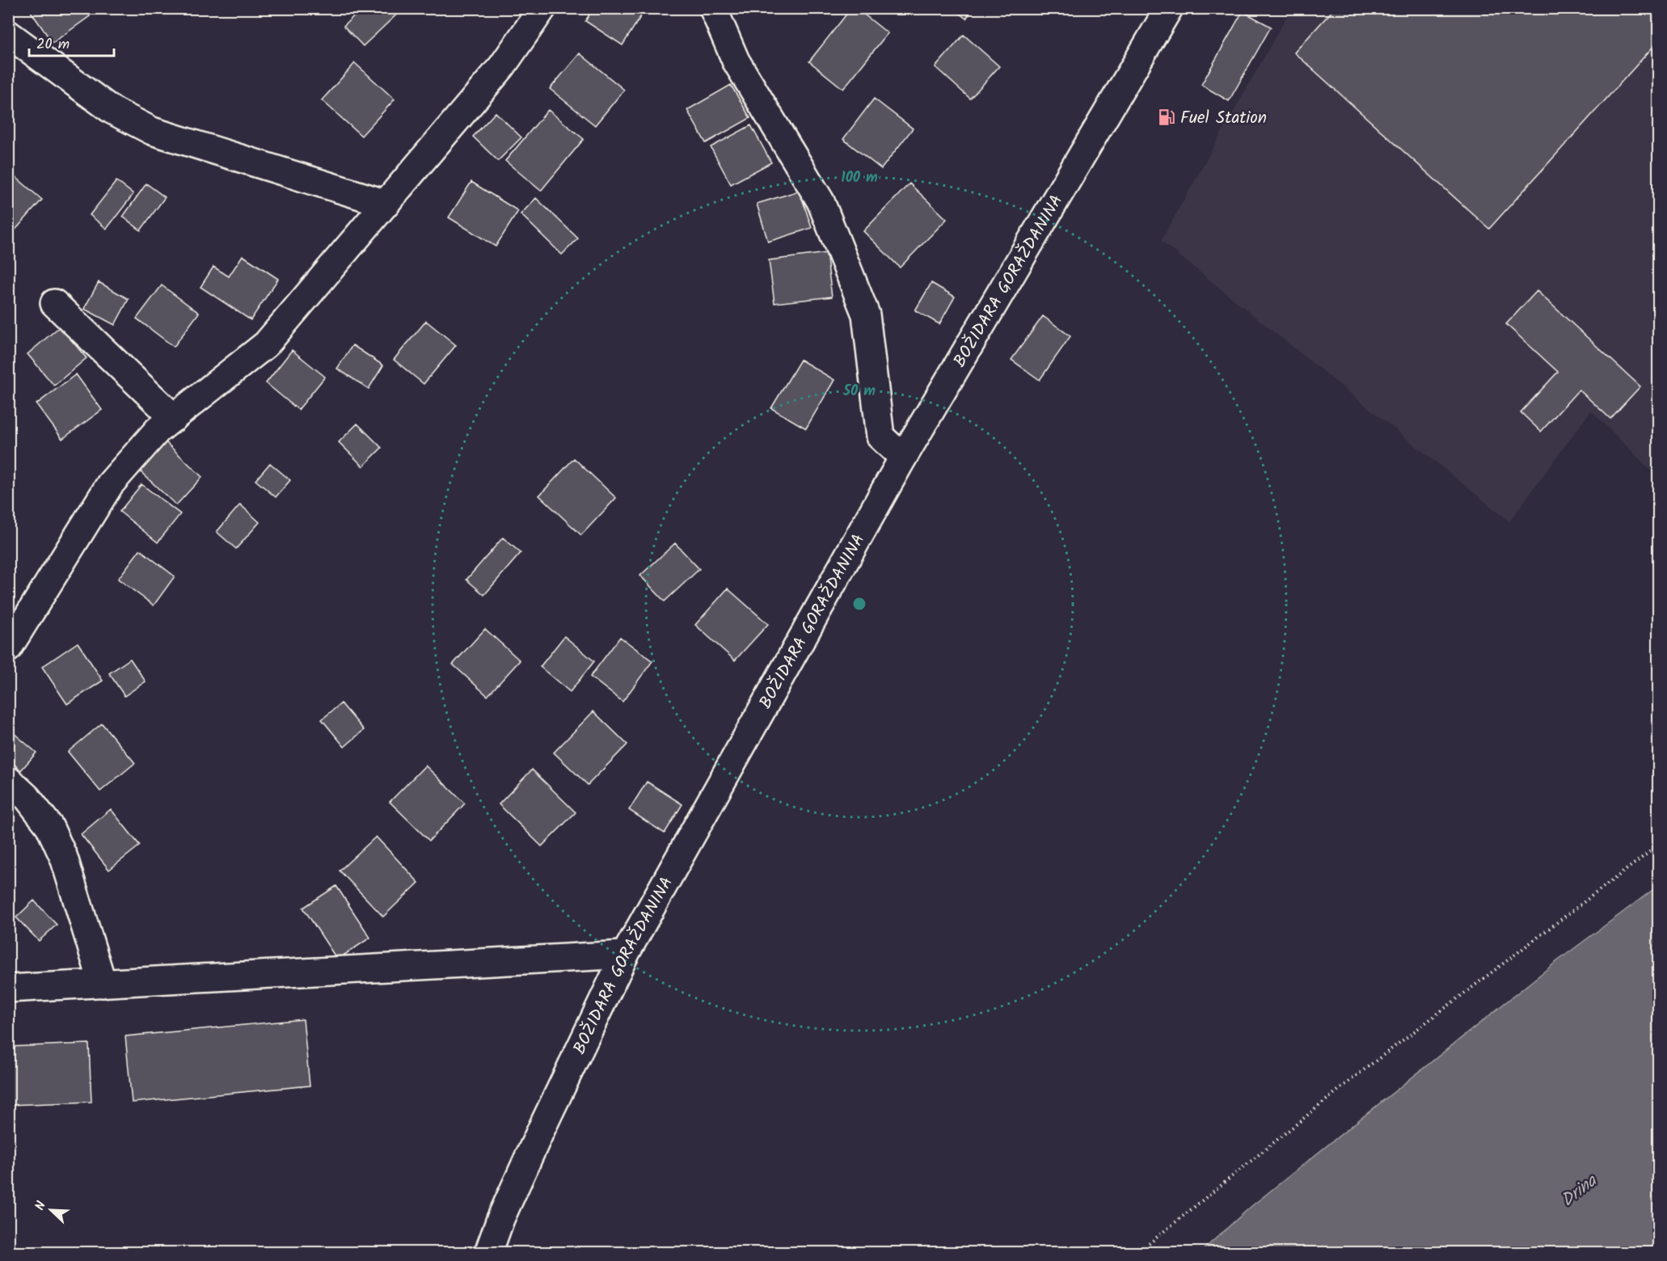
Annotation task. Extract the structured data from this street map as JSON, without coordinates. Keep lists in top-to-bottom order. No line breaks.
{"streets":{"street":["BOŽIDARA GORAŽDANINA"]},"water":["Drina"],"places":{"fuel station":["Fuel Station"]},"scale_bar":"20 m","north":"top left","rings":["100 m","50 m"]}
